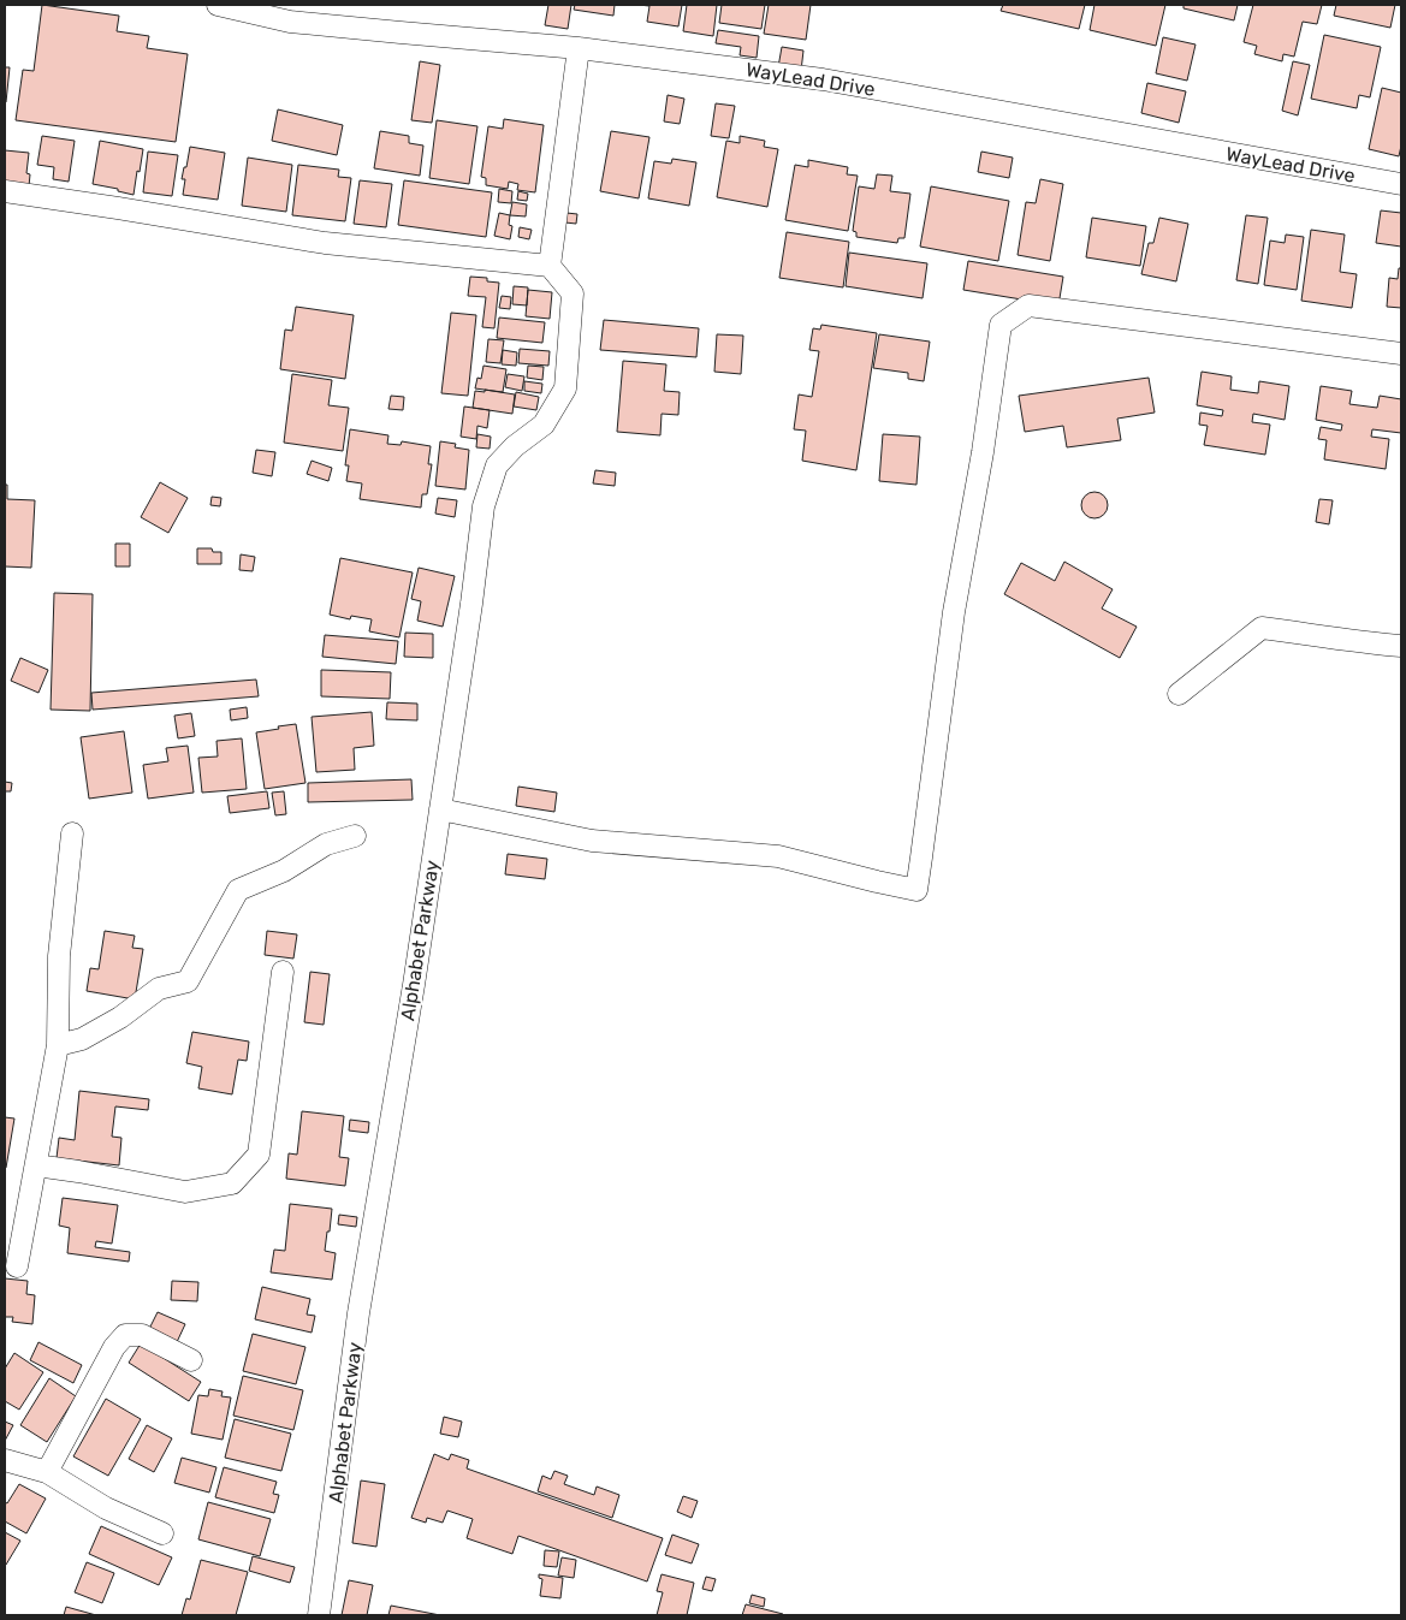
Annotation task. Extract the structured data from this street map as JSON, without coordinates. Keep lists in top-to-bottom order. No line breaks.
{"streets":{"street":["WayLead Drive","Alphabet Parkway"]}}
